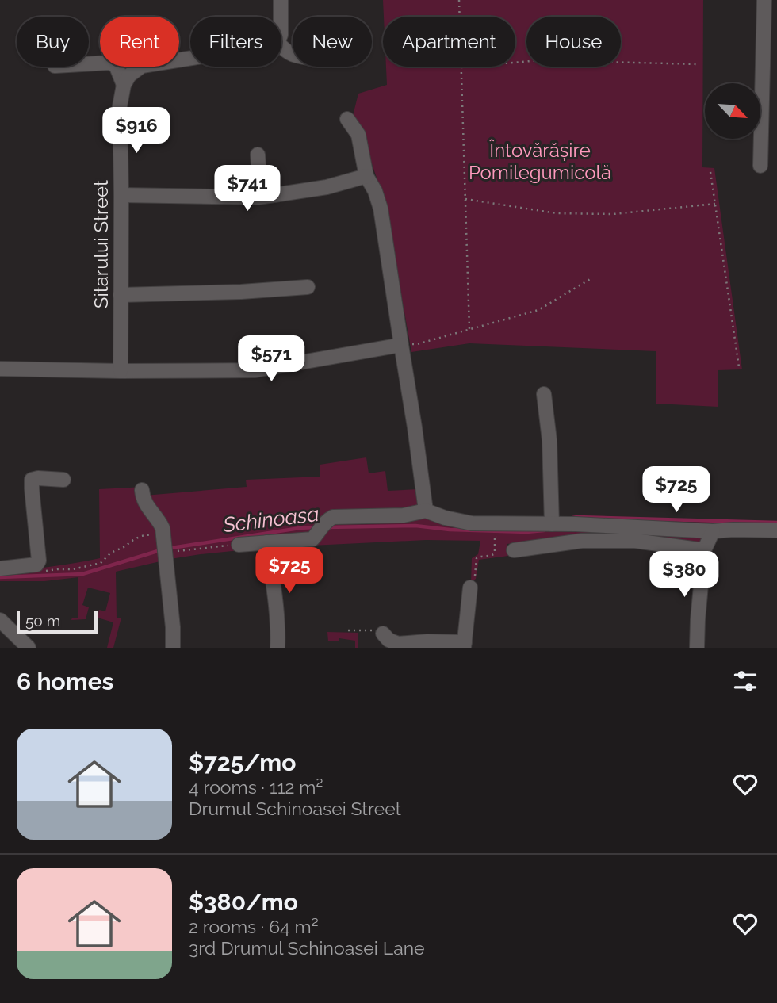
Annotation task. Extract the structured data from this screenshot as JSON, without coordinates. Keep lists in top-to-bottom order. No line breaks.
{"streets":{"street":["Sitarului Street"]},"water":["Schinoasa"],"parks":["Întovărășire Pomilegumicolă"],"scale_bar":"50 m","north":"bottom right","page":{"chip":["Buy","Rent","Filters","New","Apartment","House"],"price":["$916","$741","$571","$725","$725","$380"],"scale":"50 m","heading":"6 homes","list":[{"name":"$725/mo","note":"4 rooms · 112 m² · Drumul Schinoasei Street"},{"name":"$380/mo","note":"2 rooms · 64 m² · 3rd Drumul Schinoasei Lane"}]}}
